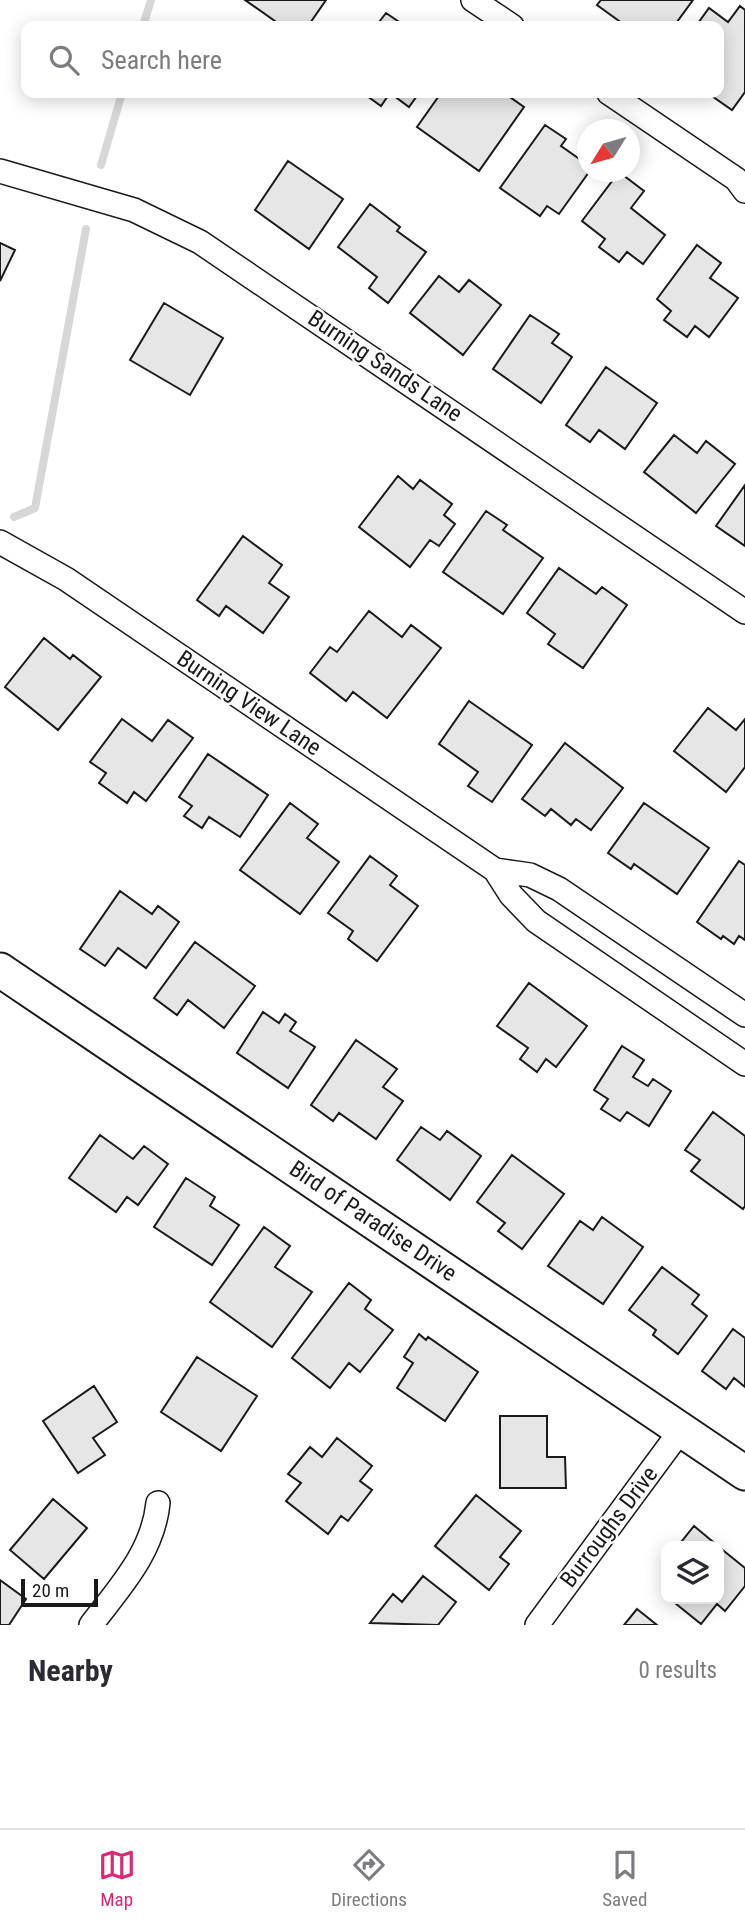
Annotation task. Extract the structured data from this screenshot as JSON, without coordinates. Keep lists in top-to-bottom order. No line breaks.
{"streets":{"street":["Burning Sands Lane","Burning View Lane","Bird of Paradise Drive","Burroughs Drive"]},"crossings":[["Bird of Paradise Drive","Burroughs Drive"]],"scale_bar":"20 m","north":"bottom left","page":{"search":"Search here","scale":"20 m","heading":["Nearby","0 results"],"nav":["Map","Directions","Saved"]}}
